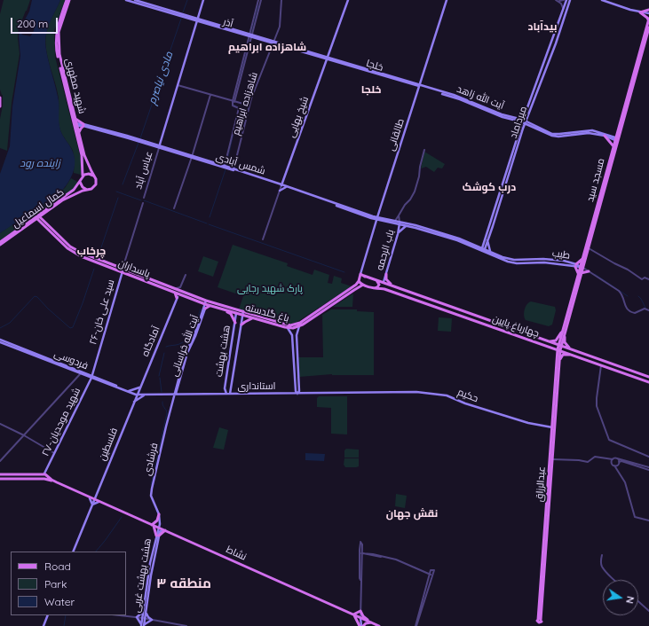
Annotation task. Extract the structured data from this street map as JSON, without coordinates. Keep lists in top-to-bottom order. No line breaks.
{"streets":{"main road":["آذر","خلجا","شهید مطهری","آیت الله زاهد","شیخ بهایی","میرداماد","طالقانی","شمس آبادی","عباس آباد","مسجد سید","کمال اسماعیل","باب الرحمه","طیب","پاسداران","۲۶-سید علی خان","باغ گلدسته","چهارباغ پایین","آمادگاه","آیت الله خراسانی","هشت بهشت","فردوسی","استانداری","حکیم","۲۷-شهید موحدیان","فلسطین","فرشادی","عبدالرزاق","نشاط","هشت بهشت غربی"],"street":["شاهزاده ابراهیم"]},"crossings":[["آذر","خلجا"],["آذر","شاهزاده ابراهیم"],["آذر","شیخ بهایی"],["آذر","عباس آباد"],["خلجا","آیت الله زاهد"],["خلجا","شیخ بهایی"],["خلجا","طالقانی"],["شهید مطهری","شمس آبادی"],["شهید مطهری","کمال اسماعیل"],["آیت الله زاهد","میرداماد"],["آیت الله زاهد","طالقانی"],["آیت الله زاهد","مسجد سید"],["شاهزاده ابراهیم","شمس آبادی"],["شیخ بهایی","شمس آبادی"],["میرداماد","طیب"],["طالقانی","شمس آبادی"],["طالقانی","چهارباغ پایین"],["شمس آبادی","عباس آباد"],["شمس آبادی","باب الرحمه"],["شمس آبادی","طیب"],["مسجد سید","طیب"],["مسجد سید","چهارباغ پایین"],["مسجد سید","عبدالرزاق"],["کمال اسماعیل","پاسداران"],["باب الرحمه","طیب"],["باب الرحمه","چهارباغ پایین"],["پاسداران","۲۶-سید علی خان"],["پاسداران","باغ گلدسته"],["پاسداران","آمادگاه"],["۲۶-سید علی خان","فردوسی"],["۲۶-سید علی خان","۲۷-شهید موحدیان"],["باغ گلدسته","چهارباغ پایین"],["باغ گلدسته","آمادگاه"],["باغ گلدسته","آیت الله خراسانی"],["باغ گلدسته","هشت بهشت"],["چهارباغ پایین","عبدالرزاق"],["آمادگاه","فردوسی"],["آمادگاه","استانداری"],["آمادگاه","فلسطین"],["آیت الله خراسانی","استانداری"],["آیت الله خراسانی","فرشادی"],["هشت بهشت","استانداری"],["فردوسی","استانداری"],["فردوسی","۲۷-شهید موحدیان"],["فردوسی","فلسطین"],["استانداری","حکیم"],["استانداری","فلسطین"],["استانداری","فرشادی"],["حکیم","عبدالرزاق"],["فلسطین","نشاط"],["فرشادی","نشاط"],["فرشادی","هشت بهشت غربی"],["نشاط","هشت بهشت غربی"]],"districts":["بیدآباد","شاهزاده ابراهیم","خلجا","درب کوشک","چرخاب","نقش جهان","منطقه ۳"],"water":["مادی نیاصرم","زاینده رود"],"parks":["پارک شهید رجایی"],"legend":["Road","Park","Water"],"scale_bar":"200 m","north":"right"}
